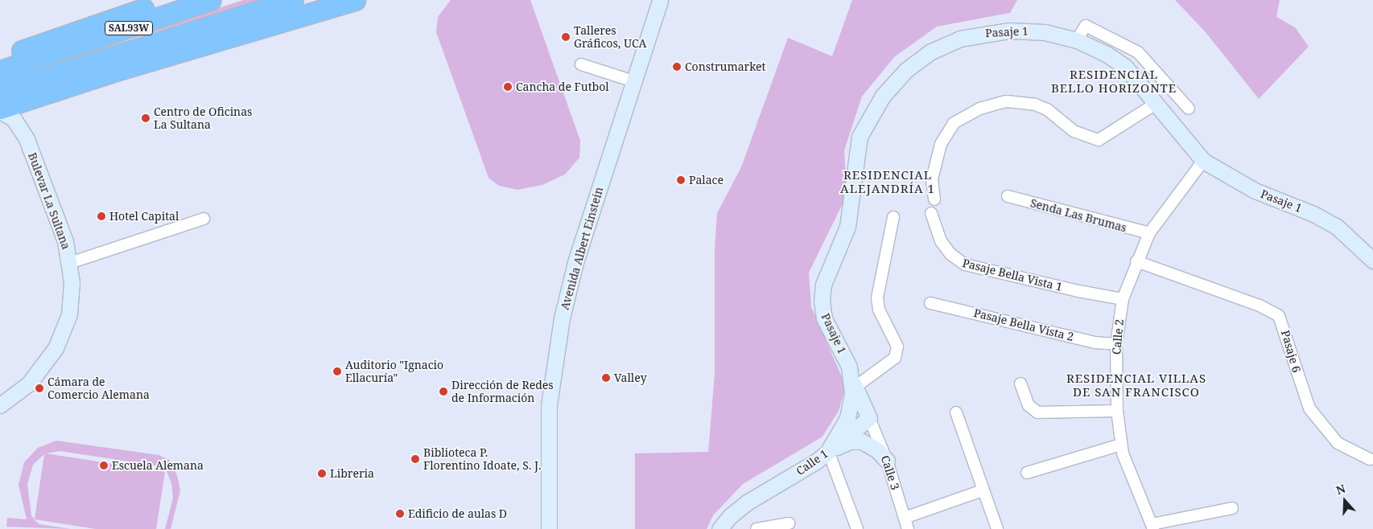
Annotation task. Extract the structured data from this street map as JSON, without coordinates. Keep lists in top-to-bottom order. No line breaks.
{"streets":{"highway":["SAL93W"],"street":["Pasaje 1","Bulevar La Sultana","Senda Las Brumas","Avenida Albert Einstein","Pasaje Bella Vista 1","Pasaje Bella Vista 2","Calle 2","Pasaje 6","Calle 1","Calle 3"]},"crossings":[["Pasaje 1","Calle 2"],["Senda Las Brumas","Calle 2"],["Pasaje Bella Vista 1","Calle 2"],["Pasaje Bella Vista 2","Calle 2"],["Calle 2","Pasaje 6"],["Calle 1","Calle 3"]],"districts":["RESIDENCIAL BELLO HORIZONTE","RESIDENCIAL ALEJANDRÍA 1","RESIDENCIAL VILLAS DE SAN FRANCISCO"],"places":["Talleres Gráficos, UCA","Construmarket","Cancha de Futbol","Centro de Oficinas La Sultana","Palace","Hotel Capital","Auditorio \"Ignacio Ellacuría\"","Valley","Cámara de Comercio Alemana","Dirección de Redes de Información","Biblioteca P. Florentino Idoate, S. J.","Escuela Alemana","Libreria","Edificio de aulas D"],"north":"top"}
